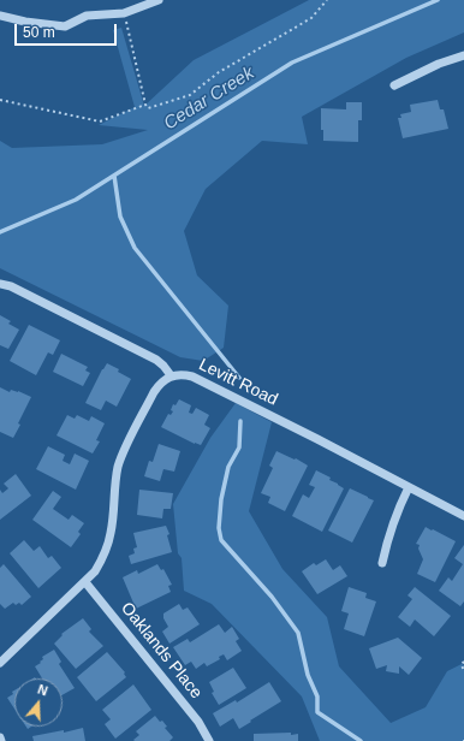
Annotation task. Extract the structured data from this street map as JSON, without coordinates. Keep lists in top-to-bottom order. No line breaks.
{"streets":{"street":["Levitt Road","Oaklands Place"]},"water":["Cedar Creek"],"scale_bar":"50 m","north":"top"}
